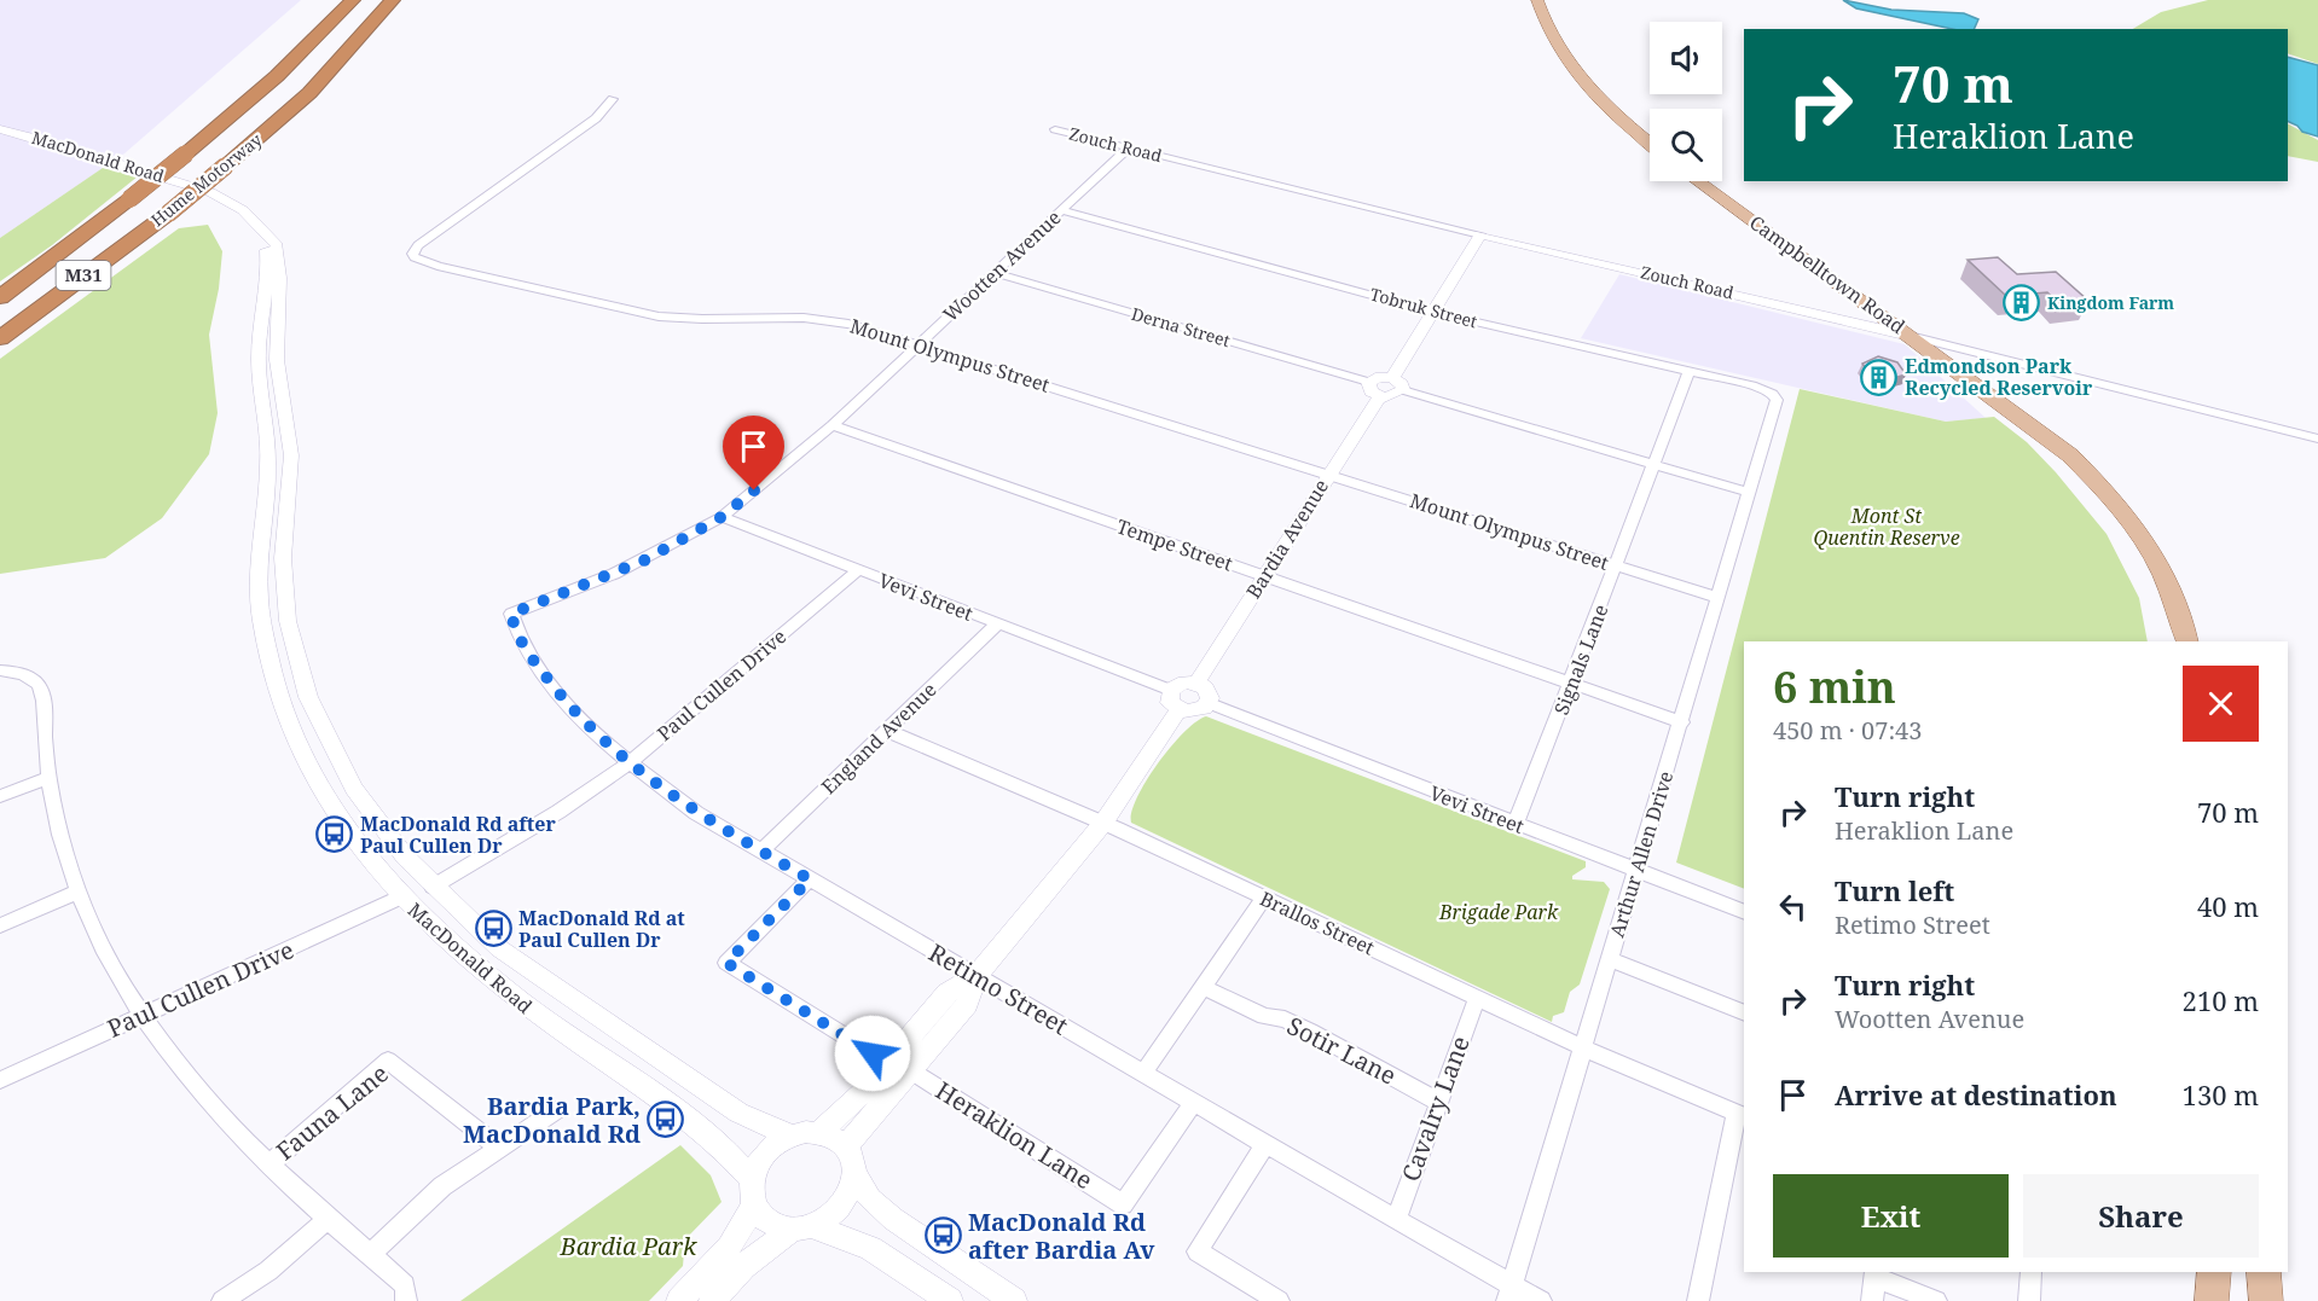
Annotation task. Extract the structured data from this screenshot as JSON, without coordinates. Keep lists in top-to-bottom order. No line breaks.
{"streets":{"highway":["Hume Motorway","M31"],"main road":["Campbelltown Road"],"street":["Zouch Road","MacDonald Road","Wootten Avenue","Tobruk Street","Derna Street","Mount Olympus Street","Bardia Avenue","Tempe Street","Vevi Street","Signals Lane","Paul Cullen Drive","England Avenue","Arthur Allen Drive","Brallos Street","Retimo Street","Sotir Lane","Cavalry Lane","Fauna Lane","Heraklion Lane"]},"crossings":[["Zouch Road","Wootten Avenue"],["Zouch Road","Campbelltown Road"],["MacDonald Road","Paul Cullen Drive"],["Wootten Avenue","Tobruk Street"],["Wootten Avenue","Derna Street"],["Wootten Avenue","Mount Olympus Street"],["Wootten Avenue","Tempe Street"],["Wootten Avenue","Vevi Street"],["Wootten Avenue","Retimo Street"],["Tobruk Street","Signals Lane"],["Tobruk Street","Arthur Allen Drive"],["Mount Olympus Street","Bardia Avenue"],["Mount Olympus Street","Signals Lane"],["Mount Olympus Street","Arthur Allen Drive"],["Bardia Avenue","Tempe Street"],["Bardia Avenue","Vevi Street"],["Tempe Street","Signals Lane"],["Tempe Street","Arthur Allen Drive"],["Vevi Street","Signals Lane"],["Vevi Street","Paul Cullen Drive"],["Vevi Street","England Avenue"],["Vevi Street","Arthur Allen Drive"],["Paul Cullen Drive","Retimo Street"],["England Avenue","Brallos Street"],["England Avenue","Retimo Street"],["Arthur Allen Drive","Brallos Street"],["Arthur Allen Drive","Retimo Street"],["Brallos Street","Cavalry Lane"],["Retimo Street","Cavalry Lane"],["Retimo Street","Heraklion Lane"],["Sotir Lane","Cavalry Lane"]],"parks":["Mont St Quentin Reserve","Brigade Park","Bardia Park"],"places":{"building":["Kingdom Farm","Edmondson Park Recycled Reservoir"],"bus stop":["MacDonald Rd after Paul Cullen Dr","MacDonald Rd at Paul Cullen Dr","Bardia Park, MacDonald Rd","MacDonald Rd after Bardia Av"]},"page":{"turn":["70 m","Heraklion Lane"],"heading":["6 min","450 m · 07:43"],"list":[{"name":"Turn right","note":"Heraklion Lane","value":"70 m"},{"name":"Turn left","note":"Retimo Street","value":"40 m"},{"name":"Turn right","note":"Wootten Avenue","value":"210 m"},{"name":"Arrive at destination","value":"130 m"}],"buttons":["Exit","Share"]}}
